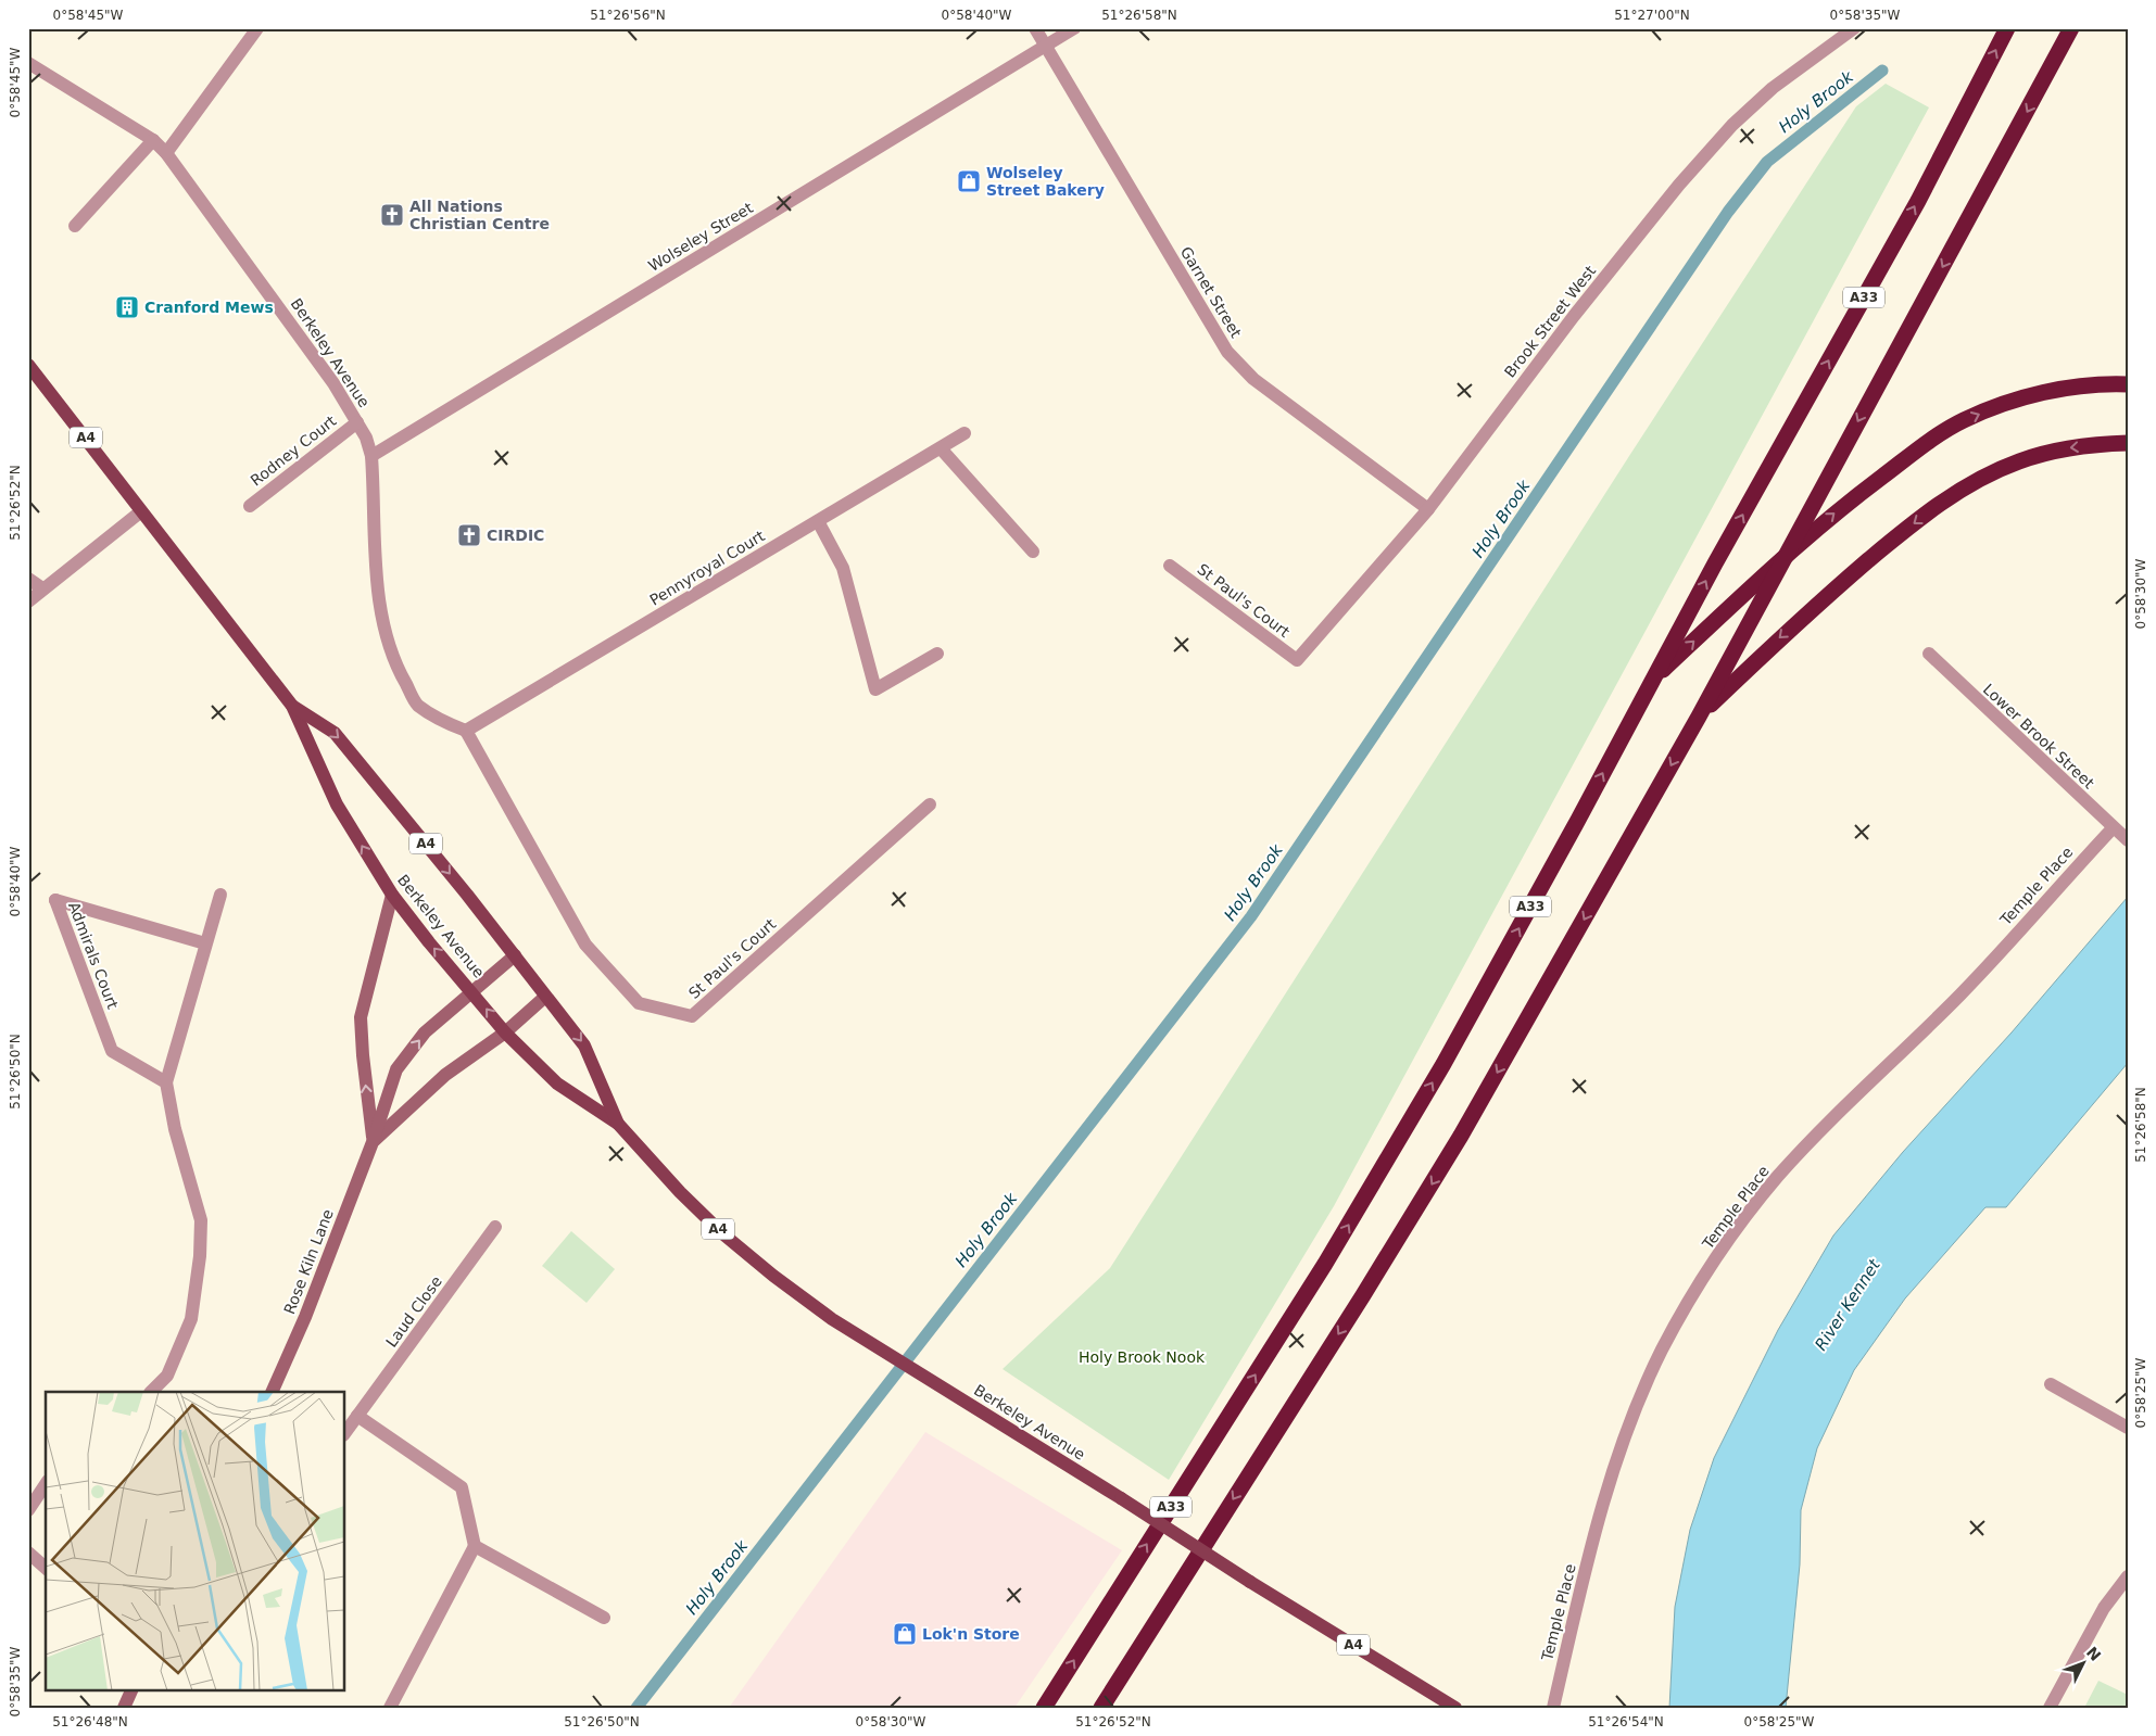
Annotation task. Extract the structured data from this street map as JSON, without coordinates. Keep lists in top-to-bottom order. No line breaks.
{"streets":{"highway":["A33"],"main road":["Berkeley Avenue","A4"],"street":["Wolseley Street","Garnet Street","Brook Street West","Rodney Court","Pennyroyal Court","St Paul's Court","Lower Brook Street","Temple Place","Admirals Court","Rose Kiln Lane","Laud Close"]},"crossings":[["Wolseley Street","Garnet Street"],["Wolseley Street","Berkeley Avenue"],["Garnet Street","Brook Street West"],["Brook Street West","St Paul's Court"],["Berkeley Avenue","Rodney Court"],["Berkeley Avenue","Pennyroyal Court"],["Berkeley Avenue","St Paul's Court"],["Berkeley Avenue","Rose Kiln Lane"],["Pennyroyal Court","St Paul's Court"],["Lower Brook Street","Temple Place"]],"water":["Holy Brook","River Kennet"],"parks":["Holy Brook Nook"],"places":{"shop":["Wolseley Street Bakery","Lok'n Store"],"church":["All Nations Christian Centre","CIRDIC"],"building":["Cranford Mews"]},"north":"top right","coordinates":["0°58'45\"W","51°26'56\"N","0°58'40\"W","51°26'58\"N","51°27'00\"N","0°58'35\"W","51°26'52\"N","0°58'30\"W","51°26'50\"N","0°58'25\"W","51°26'48\"N","51°26'54\"N"]}
